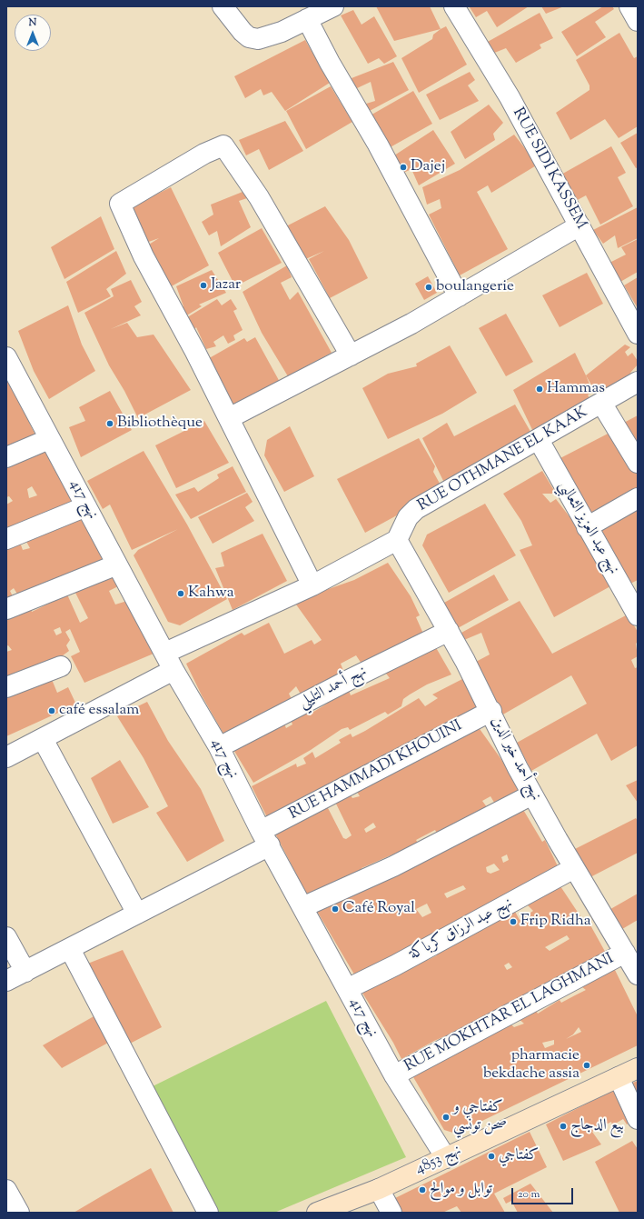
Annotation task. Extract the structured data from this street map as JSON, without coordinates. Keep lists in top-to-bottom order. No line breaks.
{"streets":{"street":["RUE SIDI KASSEM","RUE OTHMANE EL KAAK","نهج 417","نهج عبد العزيز الثعالبي","نهج أحمد التليلي","نهج أحمد خير الدين","RUE HAMMADI KHOUINI","نهج عبد الرزاق كرباكة","RUE MOKHTAR EL LAGHMANI","نهج 4853"]},"crossings":[["RUE OTHMANE EL KAAK","نهج عبد العزيز الثعالبي"],["RUE OTHMANE EL KAAK","نهج أحمد خير الدين"],["نهج 417","نهج أحمد التليلي"],["نهج 417","RUE HAMMADI KHOUINI"],["نهج 417","نهج عبد الرزاق كرباكة"],["نهج 417","RUE MOKHTAR EL LAGHMANI"],["نهج 417","نهج 4853"],["نهج أحمد التليلي","نهج أحمد خير الدين"],["نهج أحمد خير الدين","RUE HAMMADI KHOUINI"],["نهج أحمد خير الدين","نهج عبد الرزاق كرباكة"],["نهج أحمد خير الدين","RUE MOKHTAR EL LAGHMANI"]],"places":["Dajej","Jazar","boulangerie","Hammas","Bibliothèque","Kahwa","café essalam","Café Royal","Frip Ridha","pharmacie bekdache assia","كفتاجي و صحن تونسي","بيع الدجاج","كفتاجي","توابل و موالح"],"scale_bar":"20 m","north":"top"}
